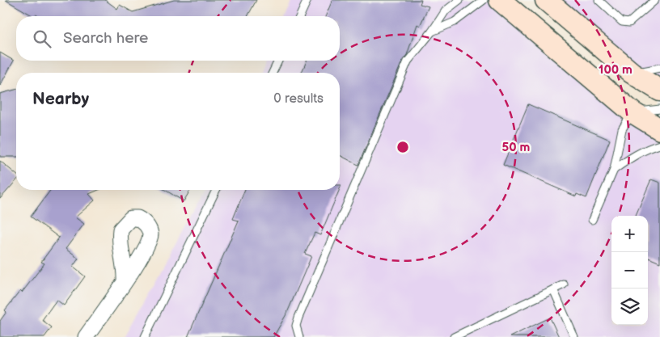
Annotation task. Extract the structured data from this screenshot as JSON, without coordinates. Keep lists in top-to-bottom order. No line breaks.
{"page":{"search":"Search here","heading":["Nearby","0 results"],"map_buttons":["+","−"]},"rings":["100 m","50 m"]}
